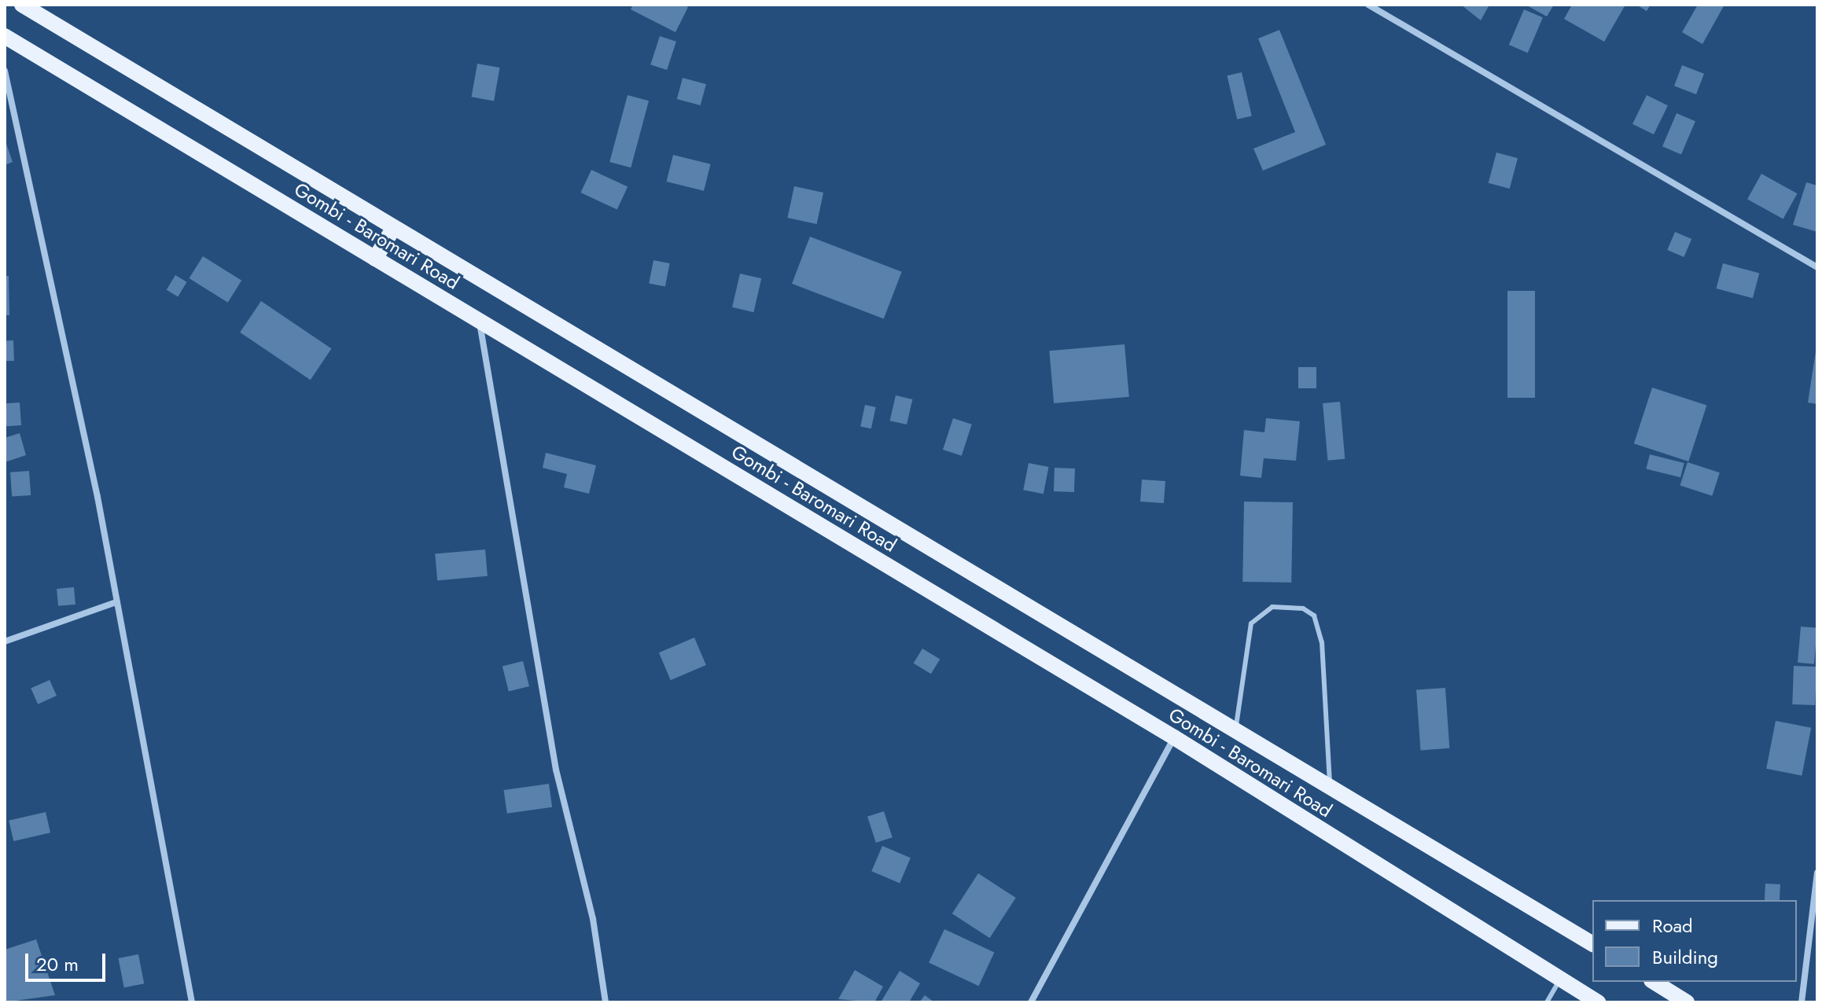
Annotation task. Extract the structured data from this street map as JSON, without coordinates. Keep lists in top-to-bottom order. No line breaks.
{"streets":{"main road":["Gombi - Baromari Road"]},"legend":["Road","Building"],"scale_bar":"20 m"}
